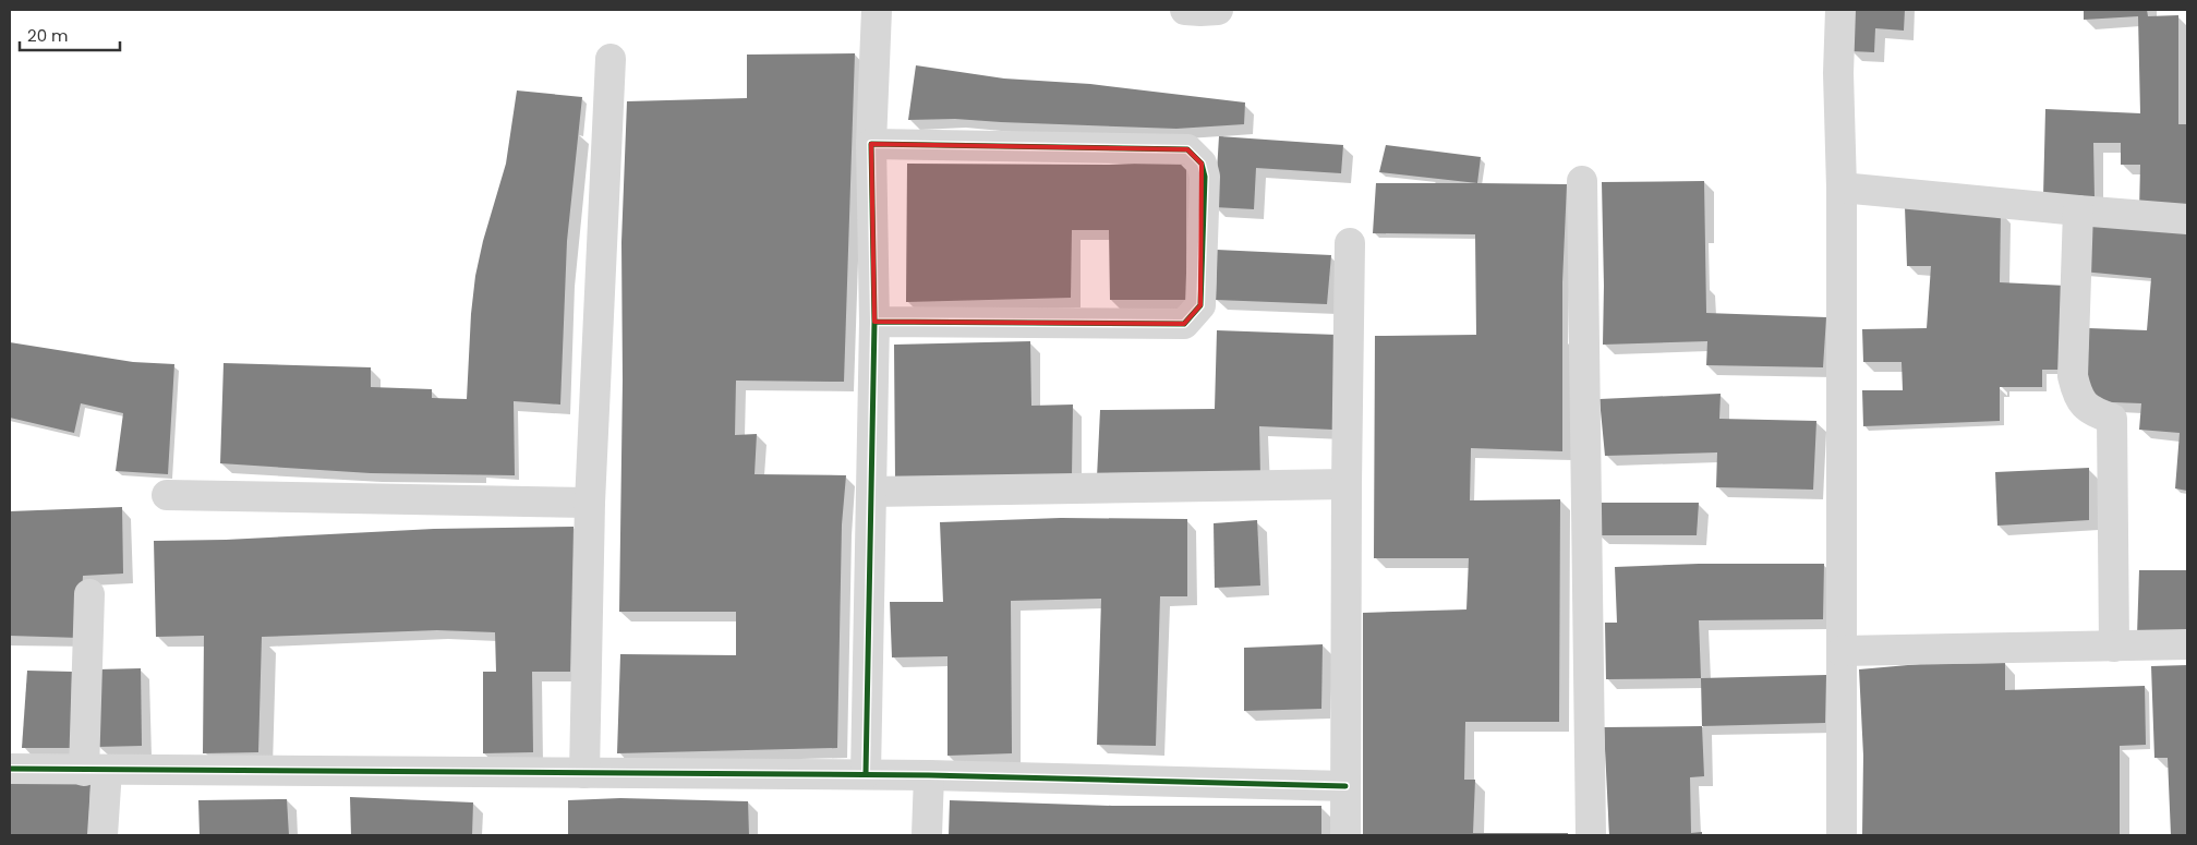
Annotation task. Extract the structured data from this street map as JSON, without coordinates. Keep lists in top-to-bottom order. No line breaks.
{"scale_bar":"20 m"}
